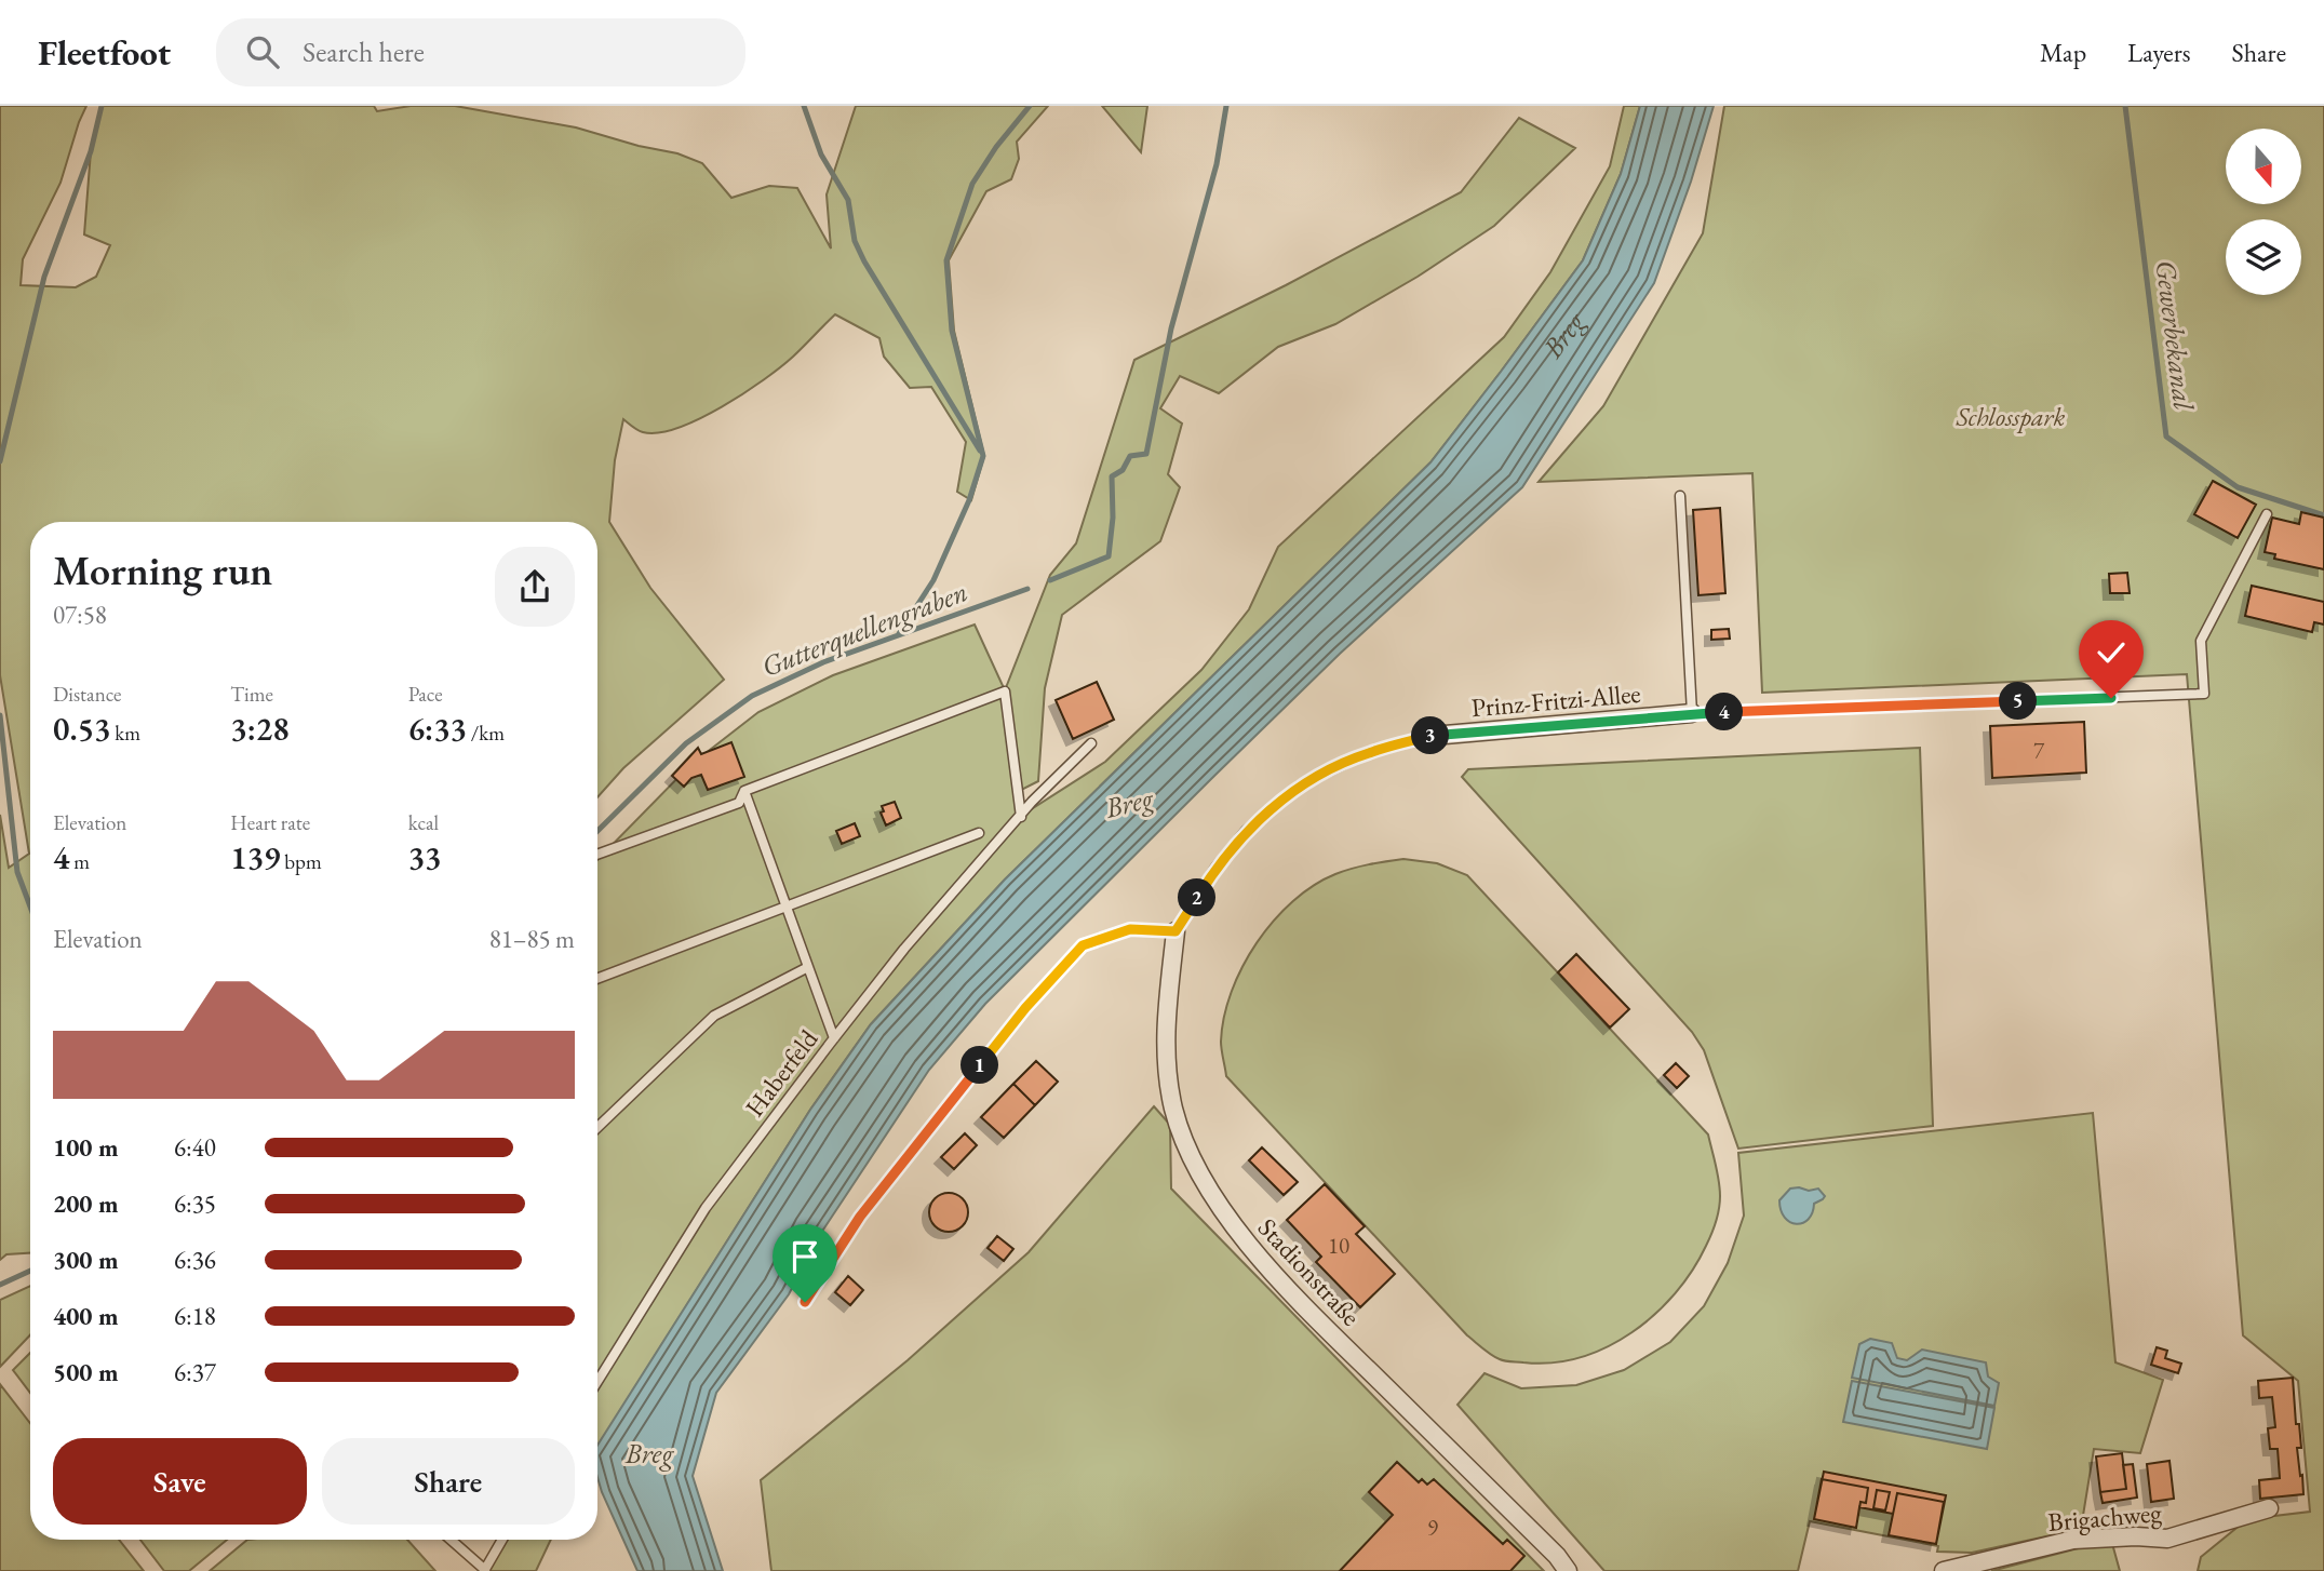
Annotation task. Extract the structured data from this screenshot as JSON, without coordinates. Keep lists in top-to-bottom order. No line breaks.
{"streets":{"street":["Prinz-Fritzi-Allee","Stadionstraße","Brigachweg"],"lane":["Haberfeld"]},"crossings":[["Prinz-Fritzi-Allee","Stadionstraße"]],"water":["Breg","Gewerbekanal","Gutterquellengraben"],"parks":["Schlosspark"],"house_numbers":["7","10","9"],"north":"bottom","page":{"header":"Fleetfoot","search":"Search here","nav":["Map","Layers","Share"],"heading":["Morning run","07:58"],"stats":[["Distance","0.53 km"],["Time","3:28"],["Pace","6:33 /km"],["Elevation","4 m"],["Heart rate","139 bpm"],["kcal","33"]],"pins":["5","4","3","2","1"],"chart":["Elevation","81–85 m"],"list":[{"name":"100 m","note":"6:40"},{"name":"200 m","note":"6:35"},{"name":"300 m","note":"6:36"},{"name":"400 m","note":"6:18"},{"name":"500 m","note":"6:37"}],"buttons":["Save","Share"]}}
